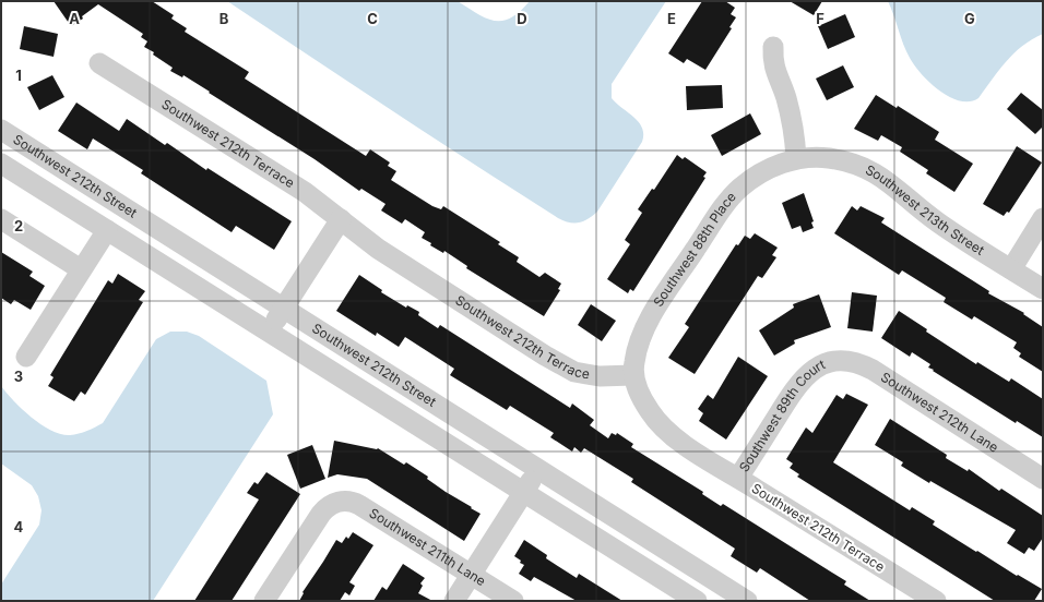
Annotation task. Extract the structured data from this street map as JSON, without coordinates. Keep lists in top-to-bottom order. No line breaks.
{"streets":{"street":["Southwest 212th Terrace","Southwest 212th Street","Southwest 213th Street","Southwest 88th Place","Southwest 212th Lane","Southwest 89th Court","Southwest 211th Lane"]},"crossings":[["Southwest 212th Terrace","Southwest 88th Place"],["Southwest 212th Terrace","Southwest 89th Court"],["Southwest 213th Street","Southwest 88th Place"],["Southwest 212th Lane","Southwest 89th Court"]],"grid":{"columns":["A","B","C","D","E","F","G"],"rows":["1","2","3","4"]}}
